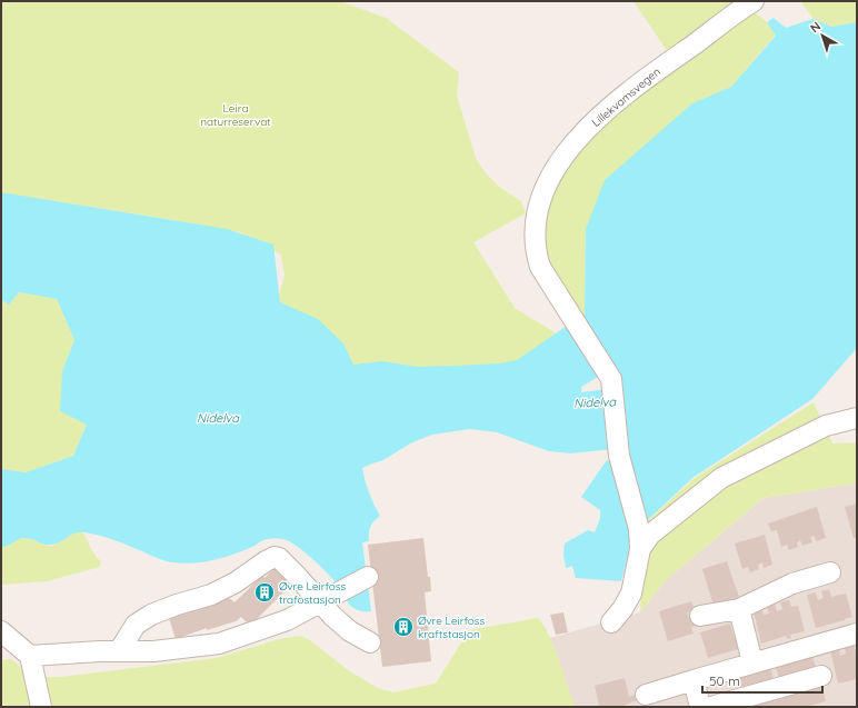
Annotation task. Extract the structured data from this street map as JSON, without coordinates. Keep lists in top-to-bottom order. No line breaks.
{"streets":{"street":["Lillekvamsvegen"]},"water":["Nidelva"],"parks":["Leira naturreservat"],"places":{"building":["Øvre Leirfoss trafostasjon","Øvre Leirfoss kraftstasjon"]},"scale_bar":"50 m","north":"top left"}
